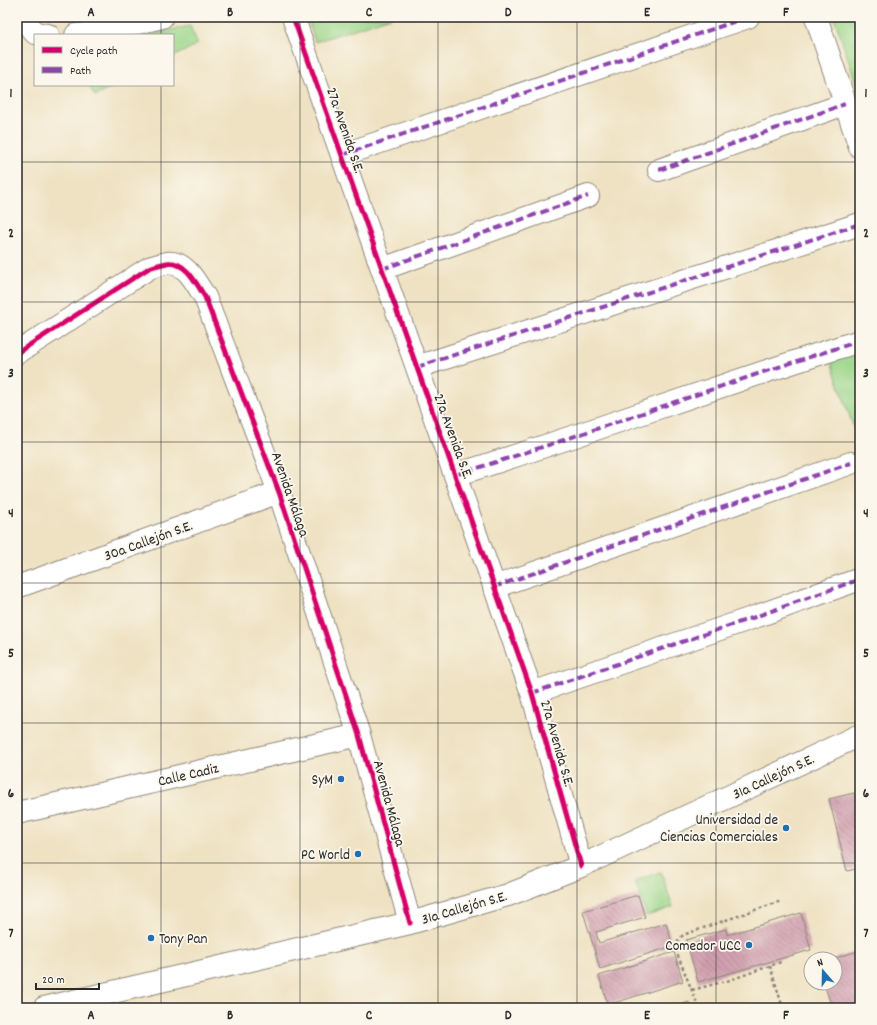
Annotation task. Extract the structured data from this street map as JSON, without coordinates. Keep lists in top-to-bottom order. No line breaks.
{"streets":{"street":["27a Avenida S.E.","Avenida Málaga","30a Callejón S.E.","Calle Cadiz","31a Callejón S.E."]},"crossings":[["27a Avenida S.E.","31a Callejón S.E."],["Avenida Málaga","30a Callejón S.E."],["Avenida Málaga","Calle Cadiz"],["Avenida Málaga","31a Callejón S.E."]],"places":["SyM","Universidad de Ciencias Comerciales","PC World","Tony Pan","Comedor UCC"],"legend":["Cycle path","Path"],"scale_bar":"20 m","north":"top","grid":{"columns":["A","B","C","D","E","F"],"rows":["1","2","3","4","5","6","7"]}}
